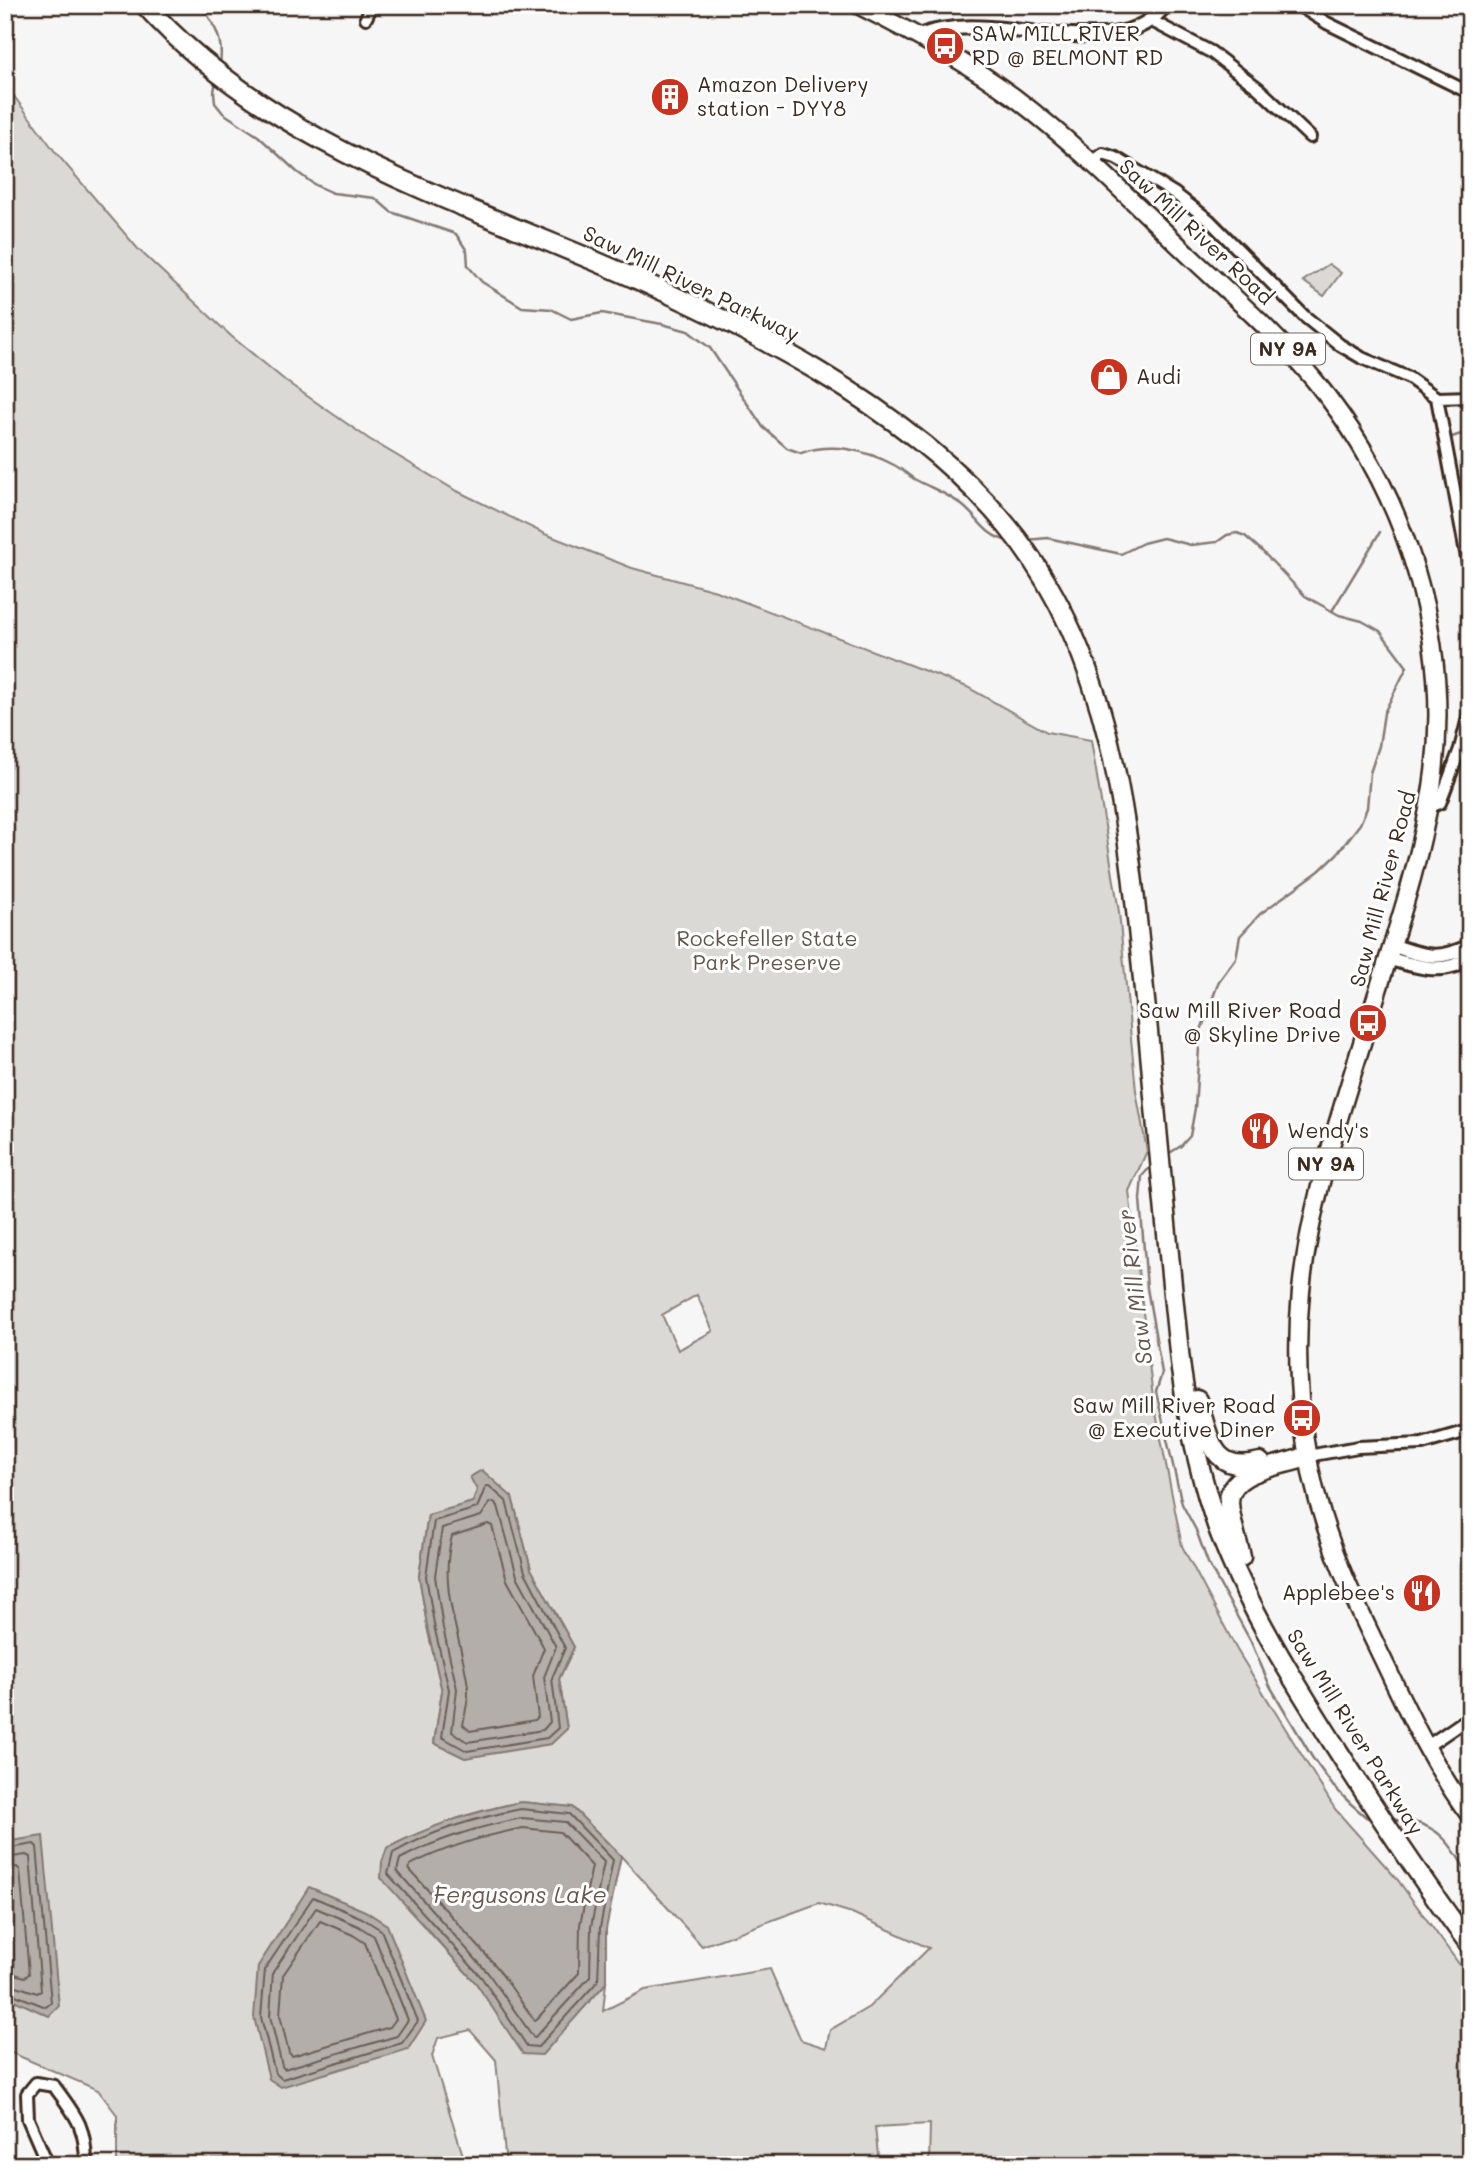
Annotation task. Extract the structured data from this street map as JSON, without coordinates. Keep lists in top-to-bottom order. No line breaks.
{"streets":{"highway":["Saw Mill River Parkway"],"main road":["Saw Mill River Road","NY 9A"]},"water":["Saw Mill River","Fergusons Lake"],"parks":["Rockefeller State Park Preserve"],"places":{"bus stop":["SAW MILL RIVER RD @ BELMONT RD","Saw Mill River Road @ Skyline Drive","Saw Mill River Road @ Executive Diner"],"building":["Amazon Delivery station - DYY8"],"shop":["Audi"],"restaurant":["Wendy's","Applebee's"]}}
